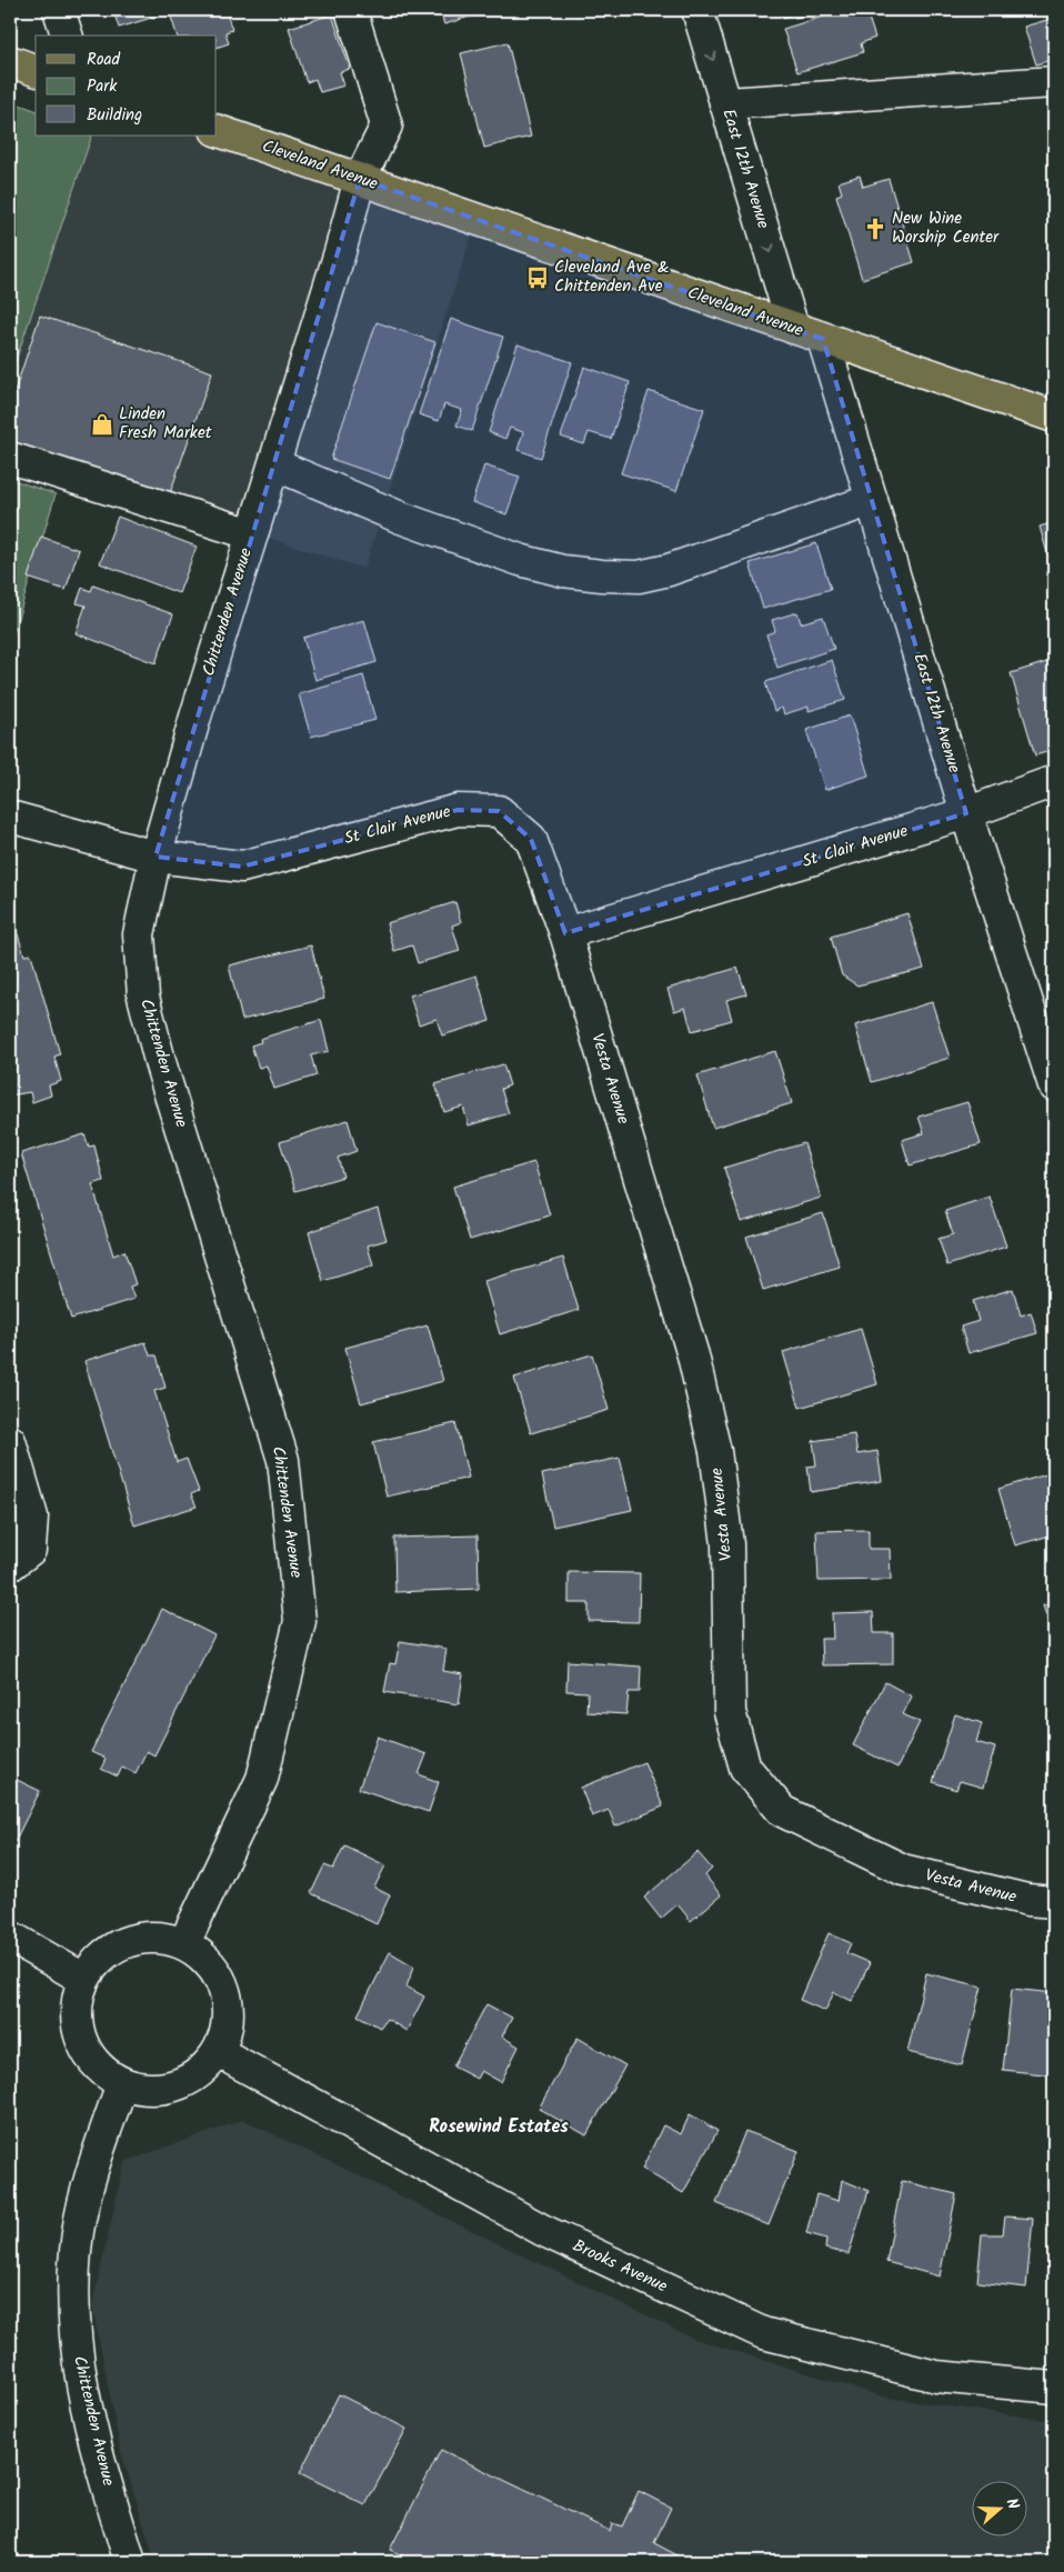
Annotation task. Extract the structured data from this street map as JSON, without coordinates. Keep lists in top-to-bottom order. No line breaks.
{"streets":{"main road":["Cleveland Avenue"],"street":["East 12th Avenue","Chittenden Avenue","St Clair Avenue","Vesta Avenue","Brooks Avenue"]},"crossings":[["Cleveland Avenue","East 12th Avenue"],["Cleveland Avenue","Chittenden Avenue"],["East 12th Avenue","St Clair Avenue"],["Chittenden Avenue","St Clair Avenue"],["Chittenden Avenue","Brooks Avenue"],["St Clair Avenue","Vesta Avenue"]],"districts":["Rosewind Estates"],"places":{"church":["New Wine Worship Center"],"bus stop":["Cleveland Ave & Chittenden Ave"],"shop":["Linden Fresh Market"]},"legend":["Road","Park","Building"],"north":"right"}
